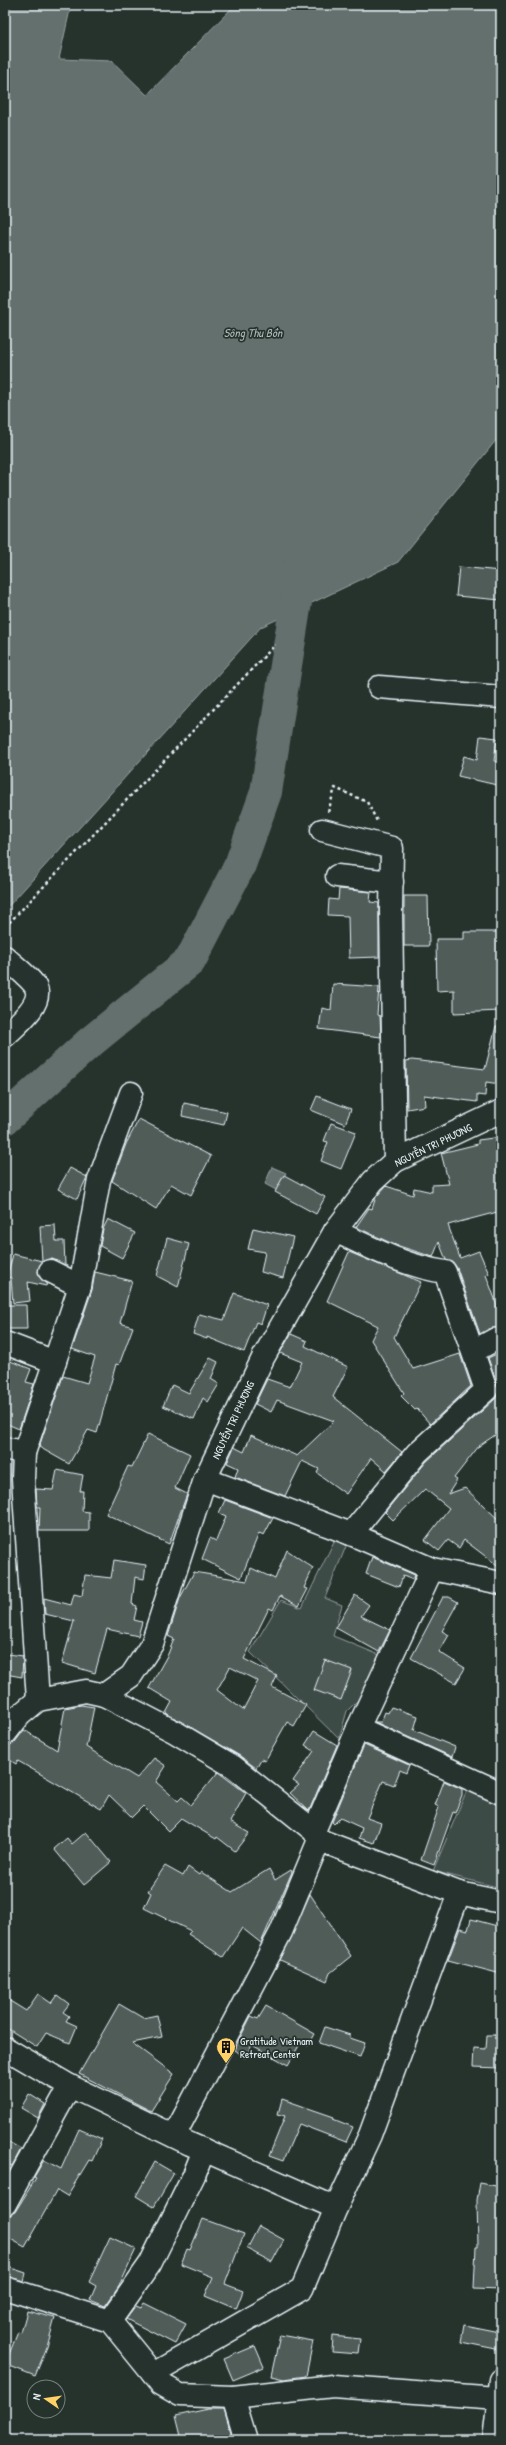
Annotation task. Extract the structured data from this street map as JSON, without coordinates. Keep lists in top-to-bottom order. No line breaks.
{"streets":{"street":["NGUYỄN TRI PHƯƠNG"]},"water":["Sông Thu Bồn"],"places":{"building":["Gratitude Vietnam Retreat Center"]},"north":"left"}
